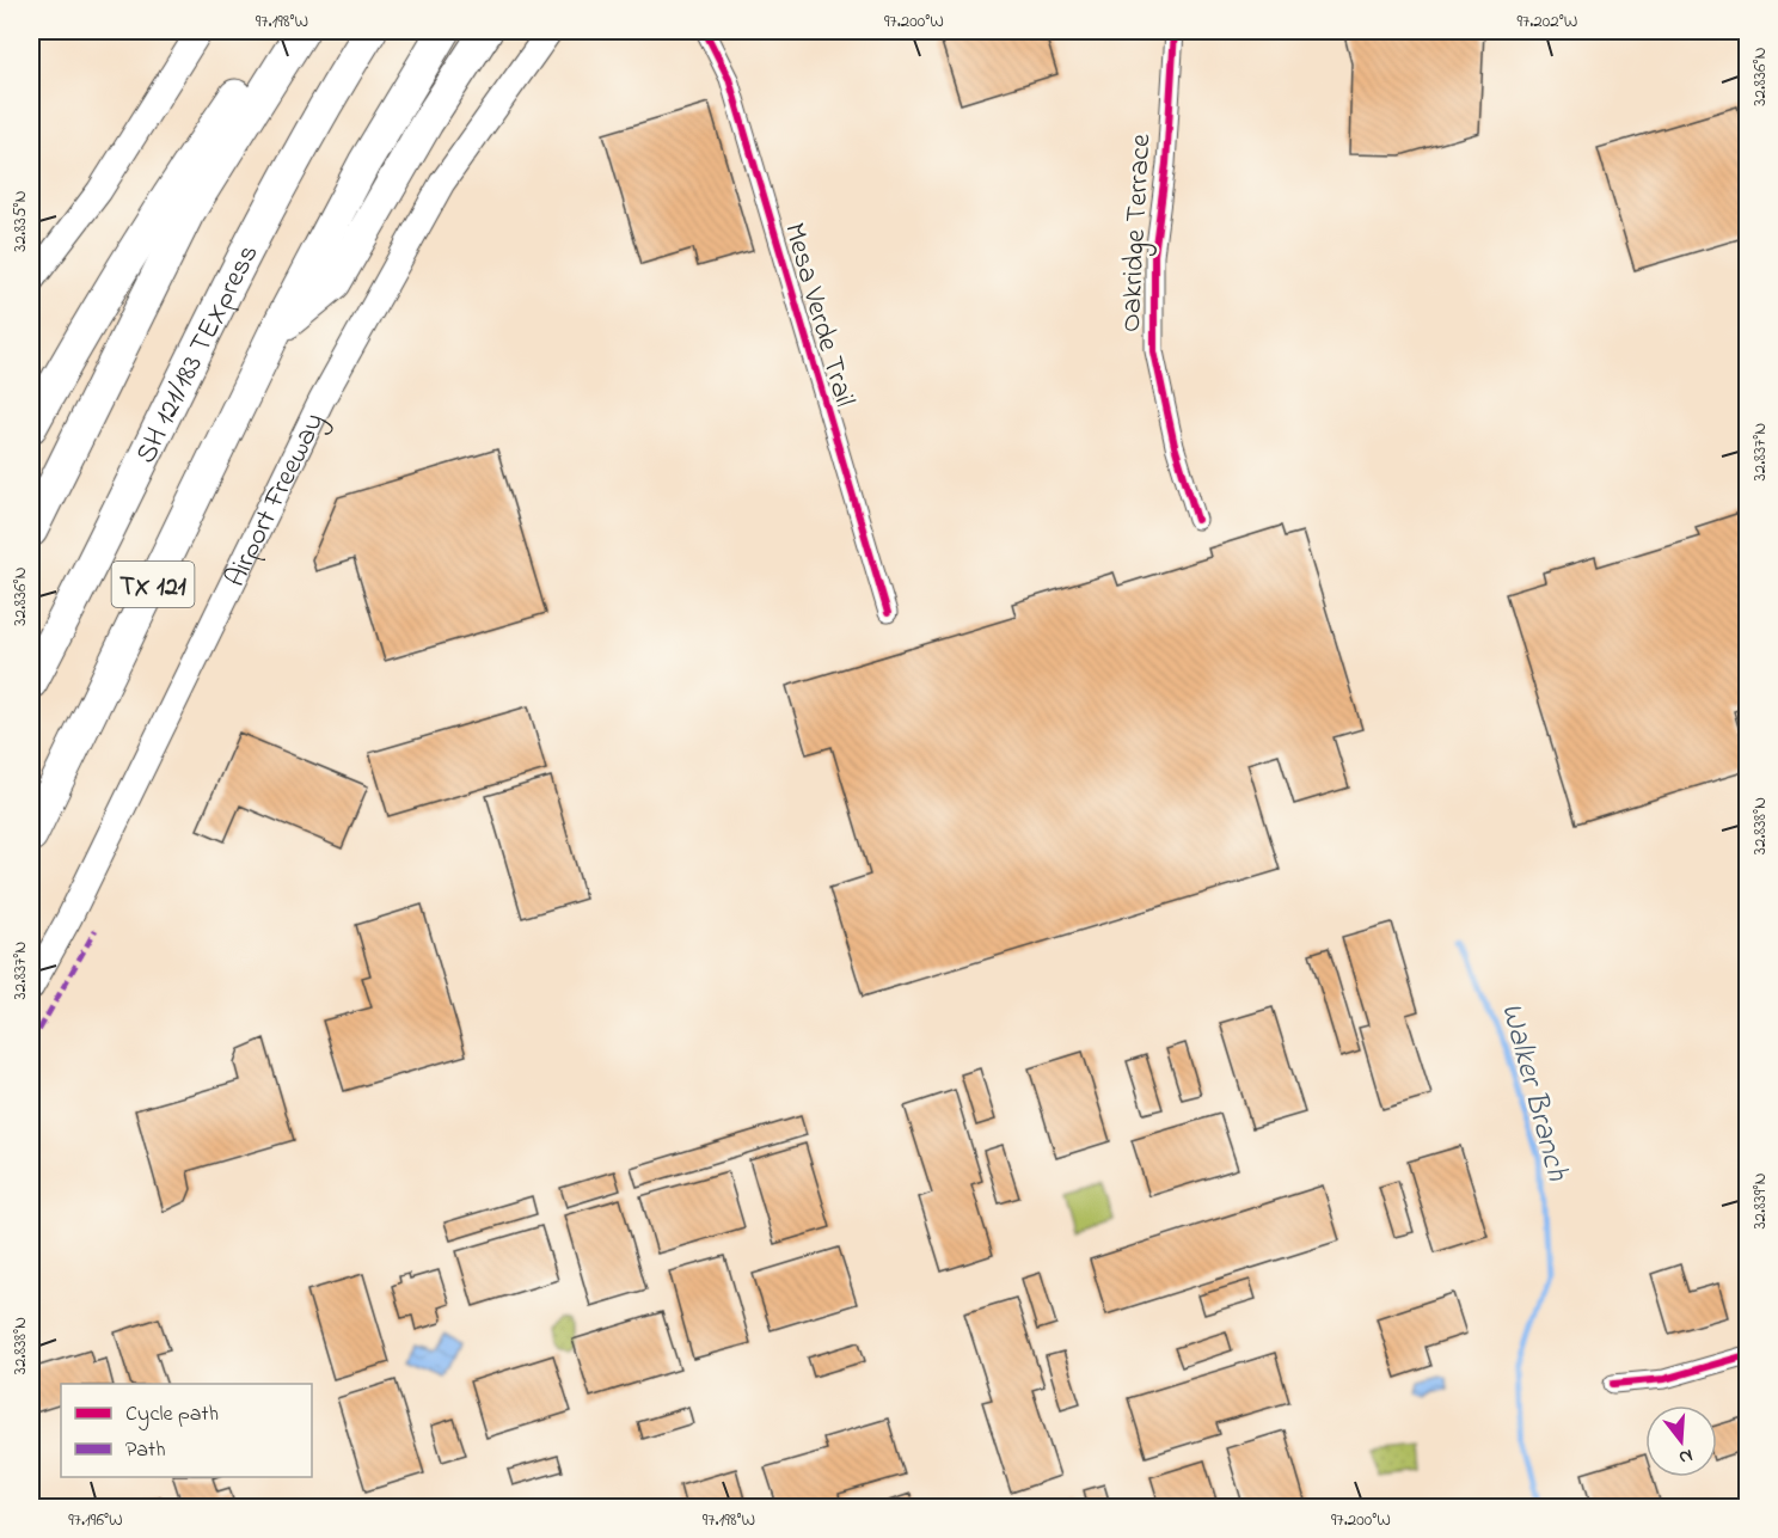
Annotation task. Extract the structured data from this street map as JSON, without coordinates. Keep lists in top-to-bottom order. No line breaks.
{"streets":{"highway":["SH 121/183 TEXpress","TX 121"],"main road":["Airport Freeway"],"street":["Oakridge Terrace","Mesa Verde Trail"]},"water":["Walker Branch"],"legend":["Cycle path","Path"],"north":"bottom","coordinates":["97.198°W","97.200°W","97.202°W","32.836°N","32.835°N","32.837°N","32.838°N","32.839°N","97.196°W"]}
